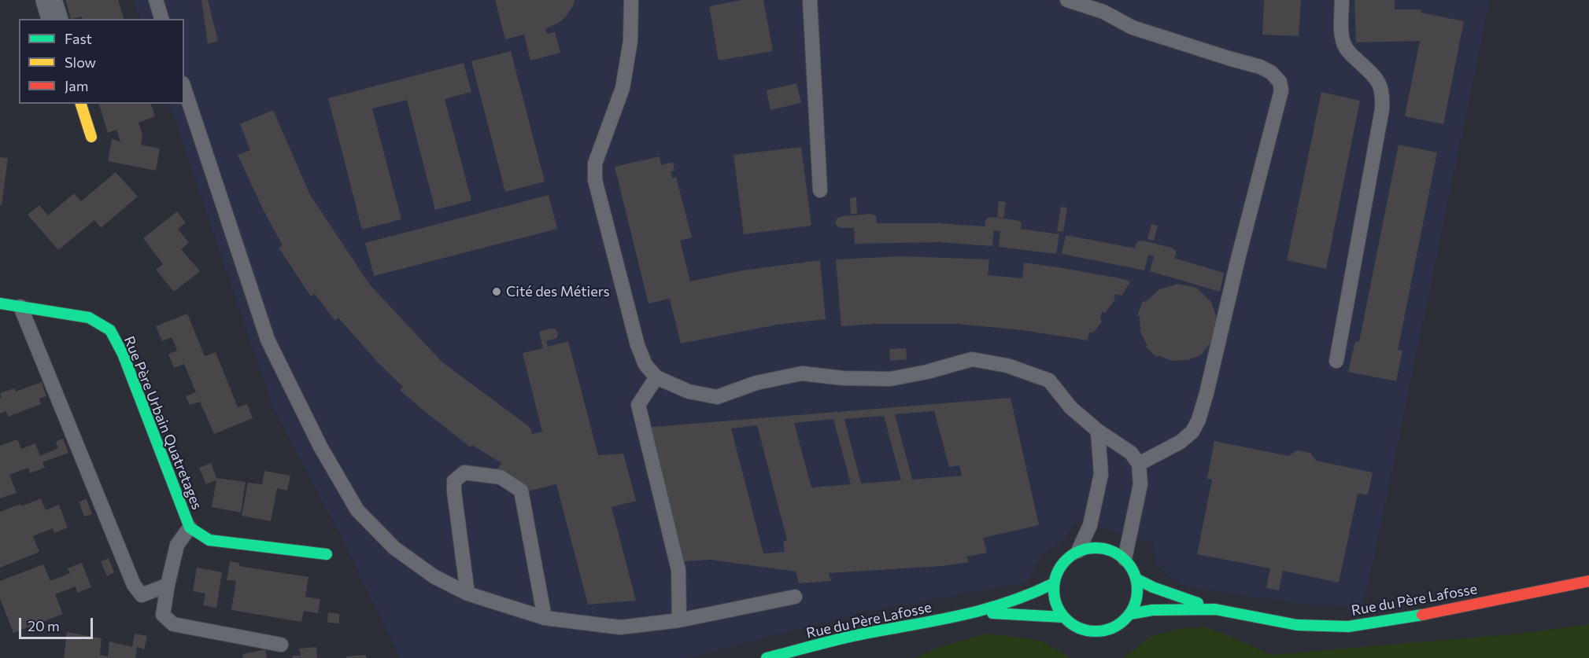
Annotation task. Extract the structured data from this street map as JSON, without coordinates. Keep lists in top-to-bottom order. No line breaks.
{"streets":{"street":["Rue Père Urbain Quatretages","Rue du Père Lafosse"]},"places":["Cité des Métiers"],"legend":["Fast","Slow","Jam"],"scale_bar":"20 m"}
